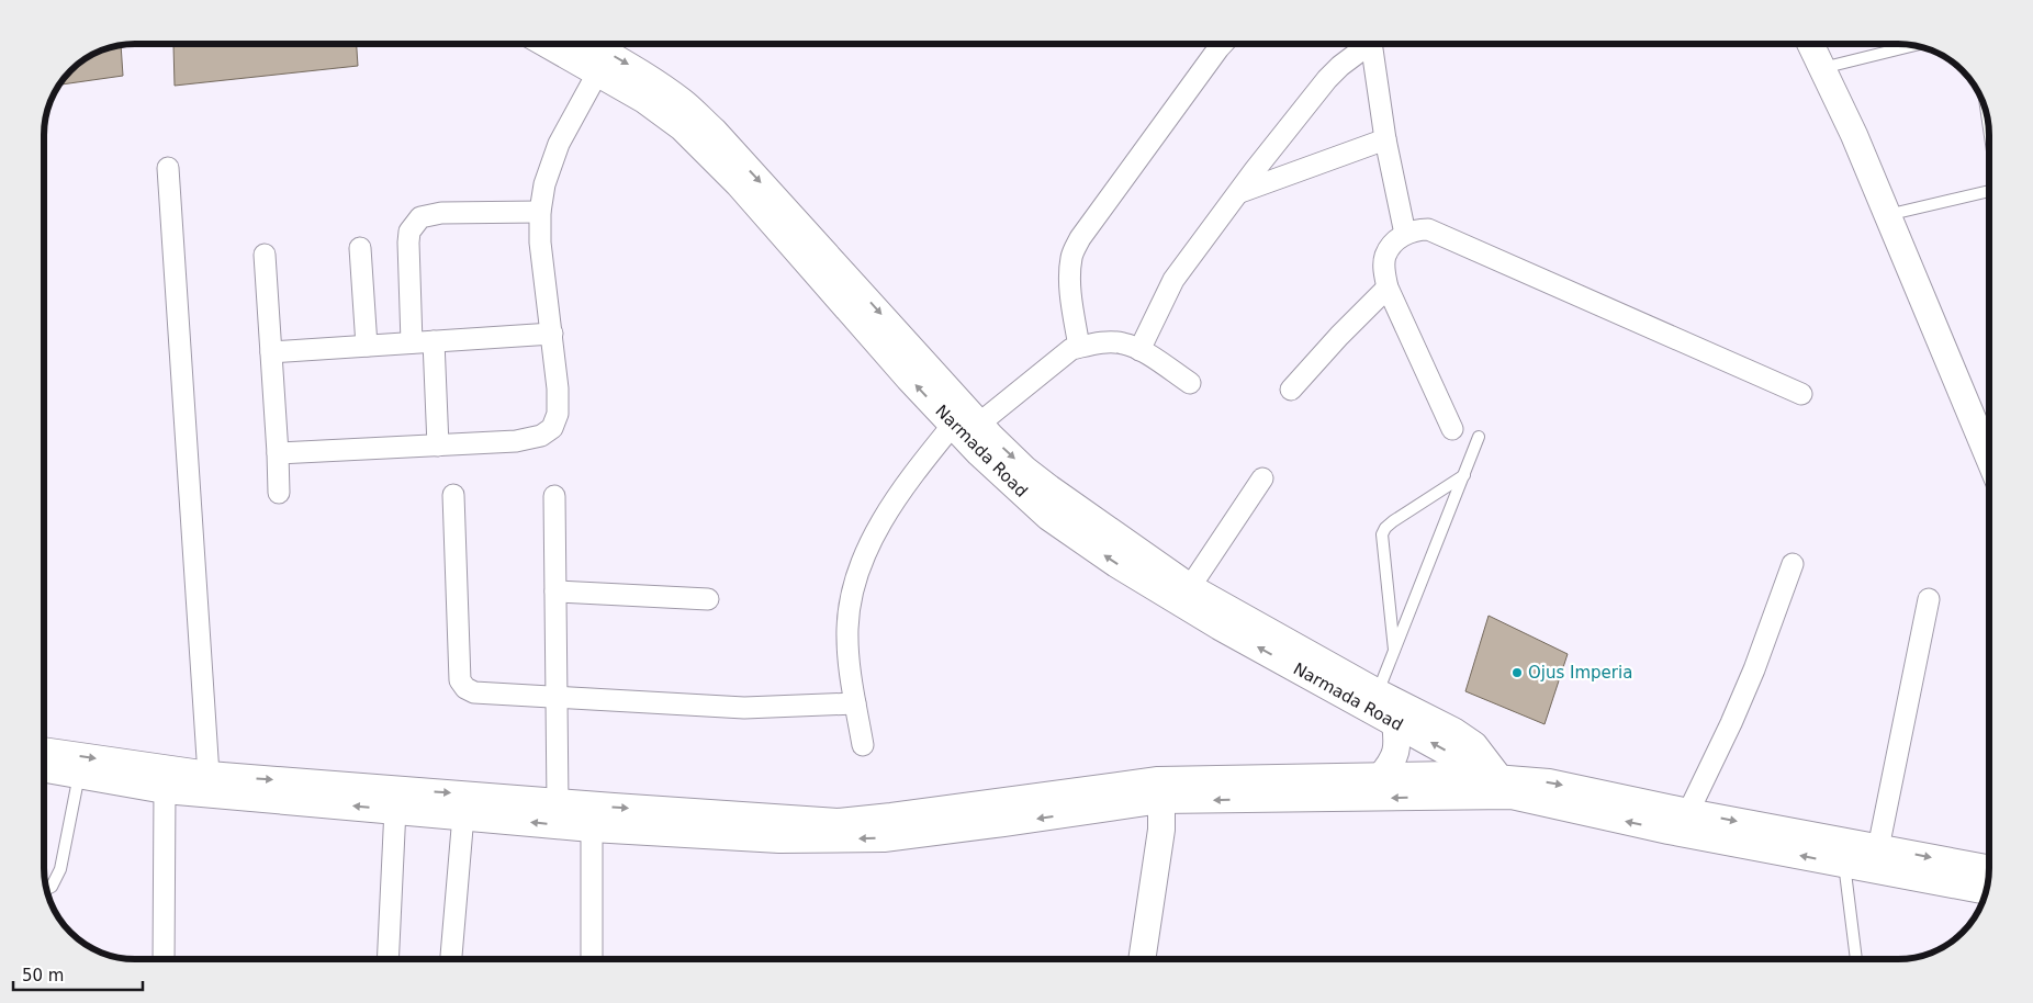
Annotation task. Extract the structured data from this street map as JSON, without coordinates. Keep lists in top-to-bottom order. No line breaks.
{"streets":{"street":["Narmada Road"]},"places":["Ojus Imperia"],"scale_bar":"50 m"}
